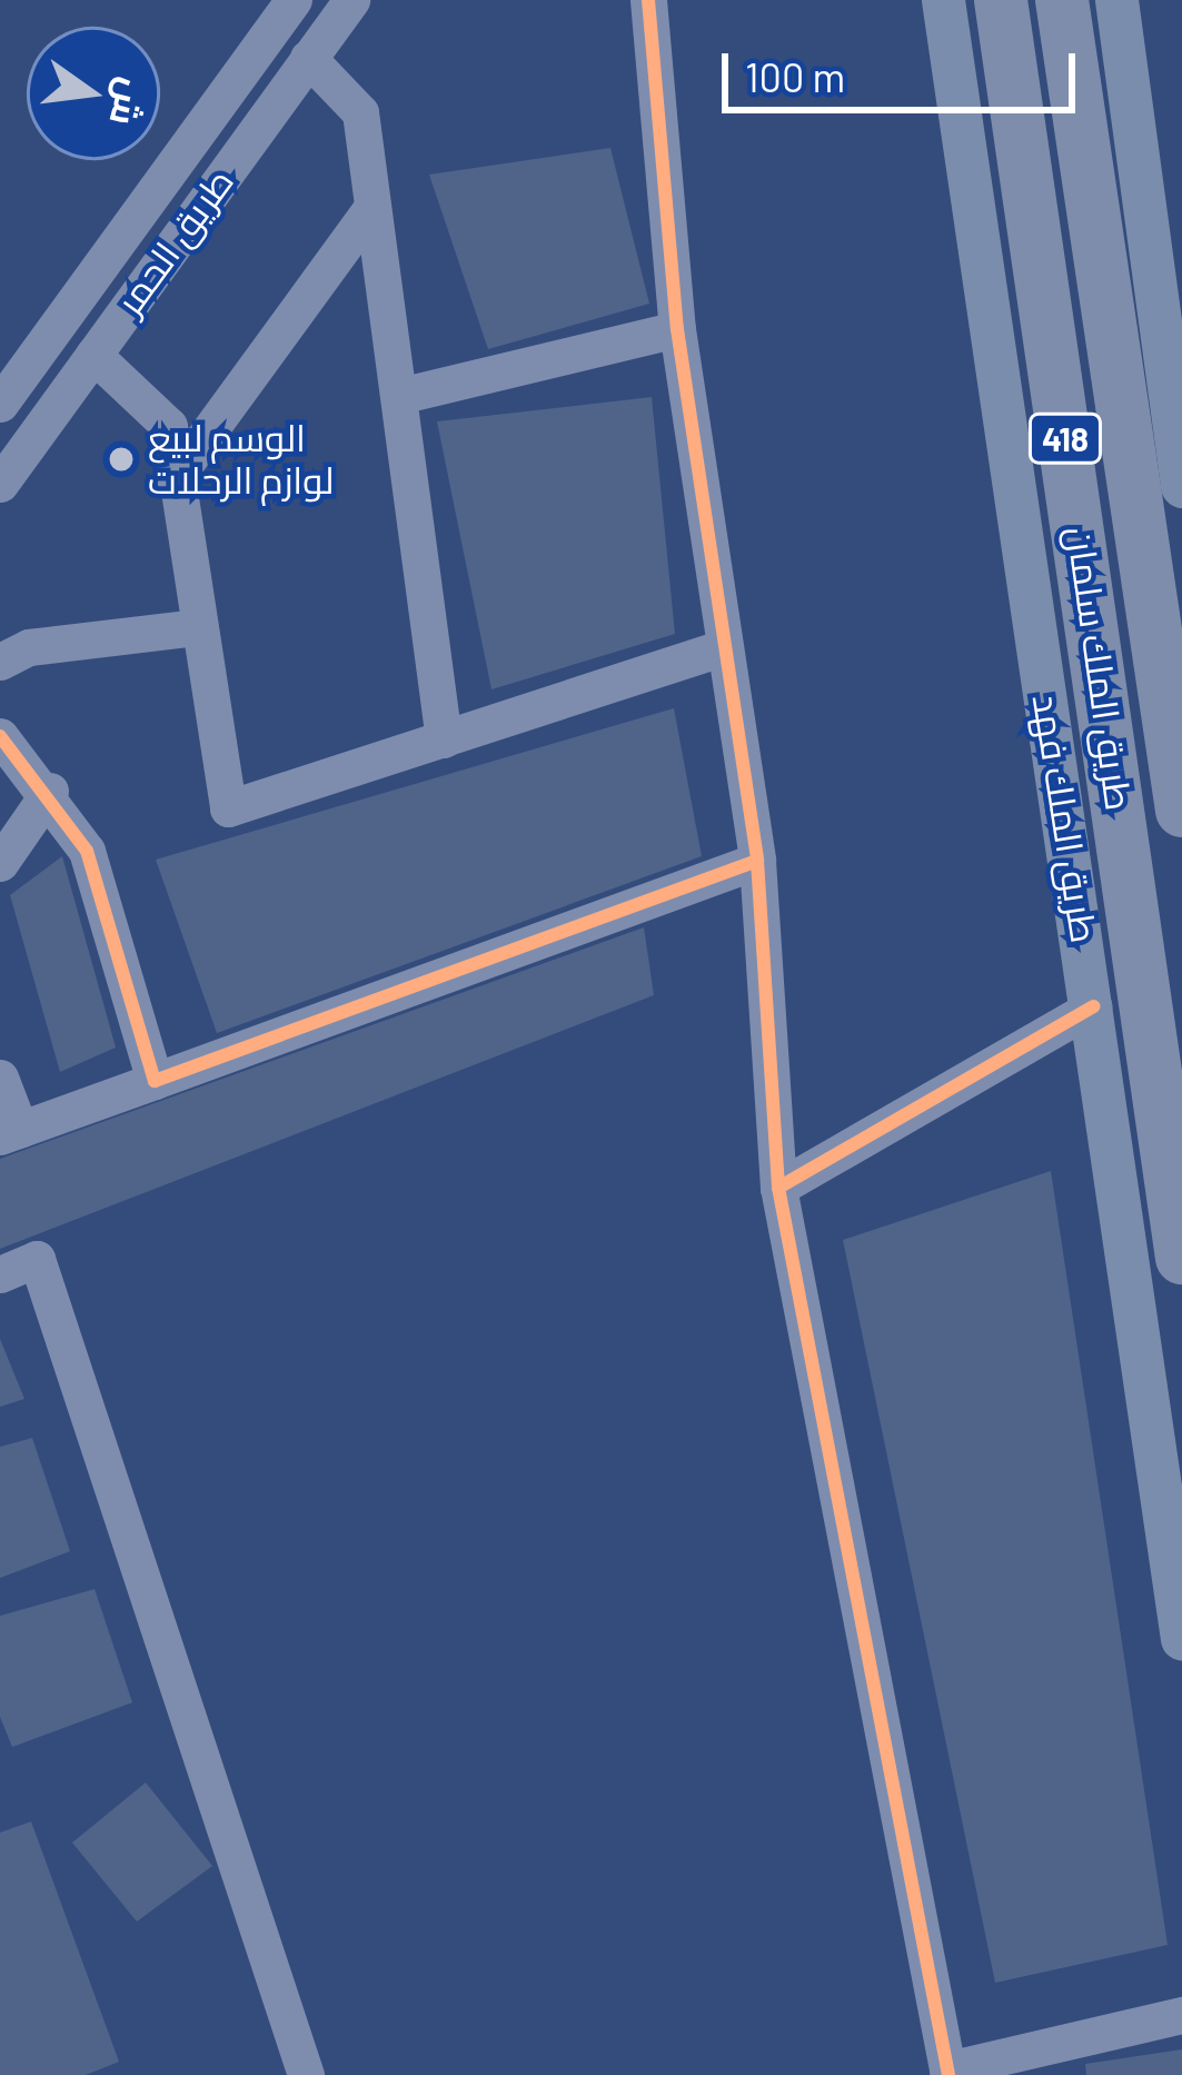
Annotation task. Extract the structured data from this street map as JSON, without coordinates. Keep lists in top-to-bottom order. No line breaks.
{"streets":{"highway":["418","طريق الملك سلمان"],"main road":["طريق الملك فهد"],"street":["طريق الحمر"]},"places":["الوسم لبيع لوازم الرحلات"],"scale_bar":"100 m","north":"right"}
